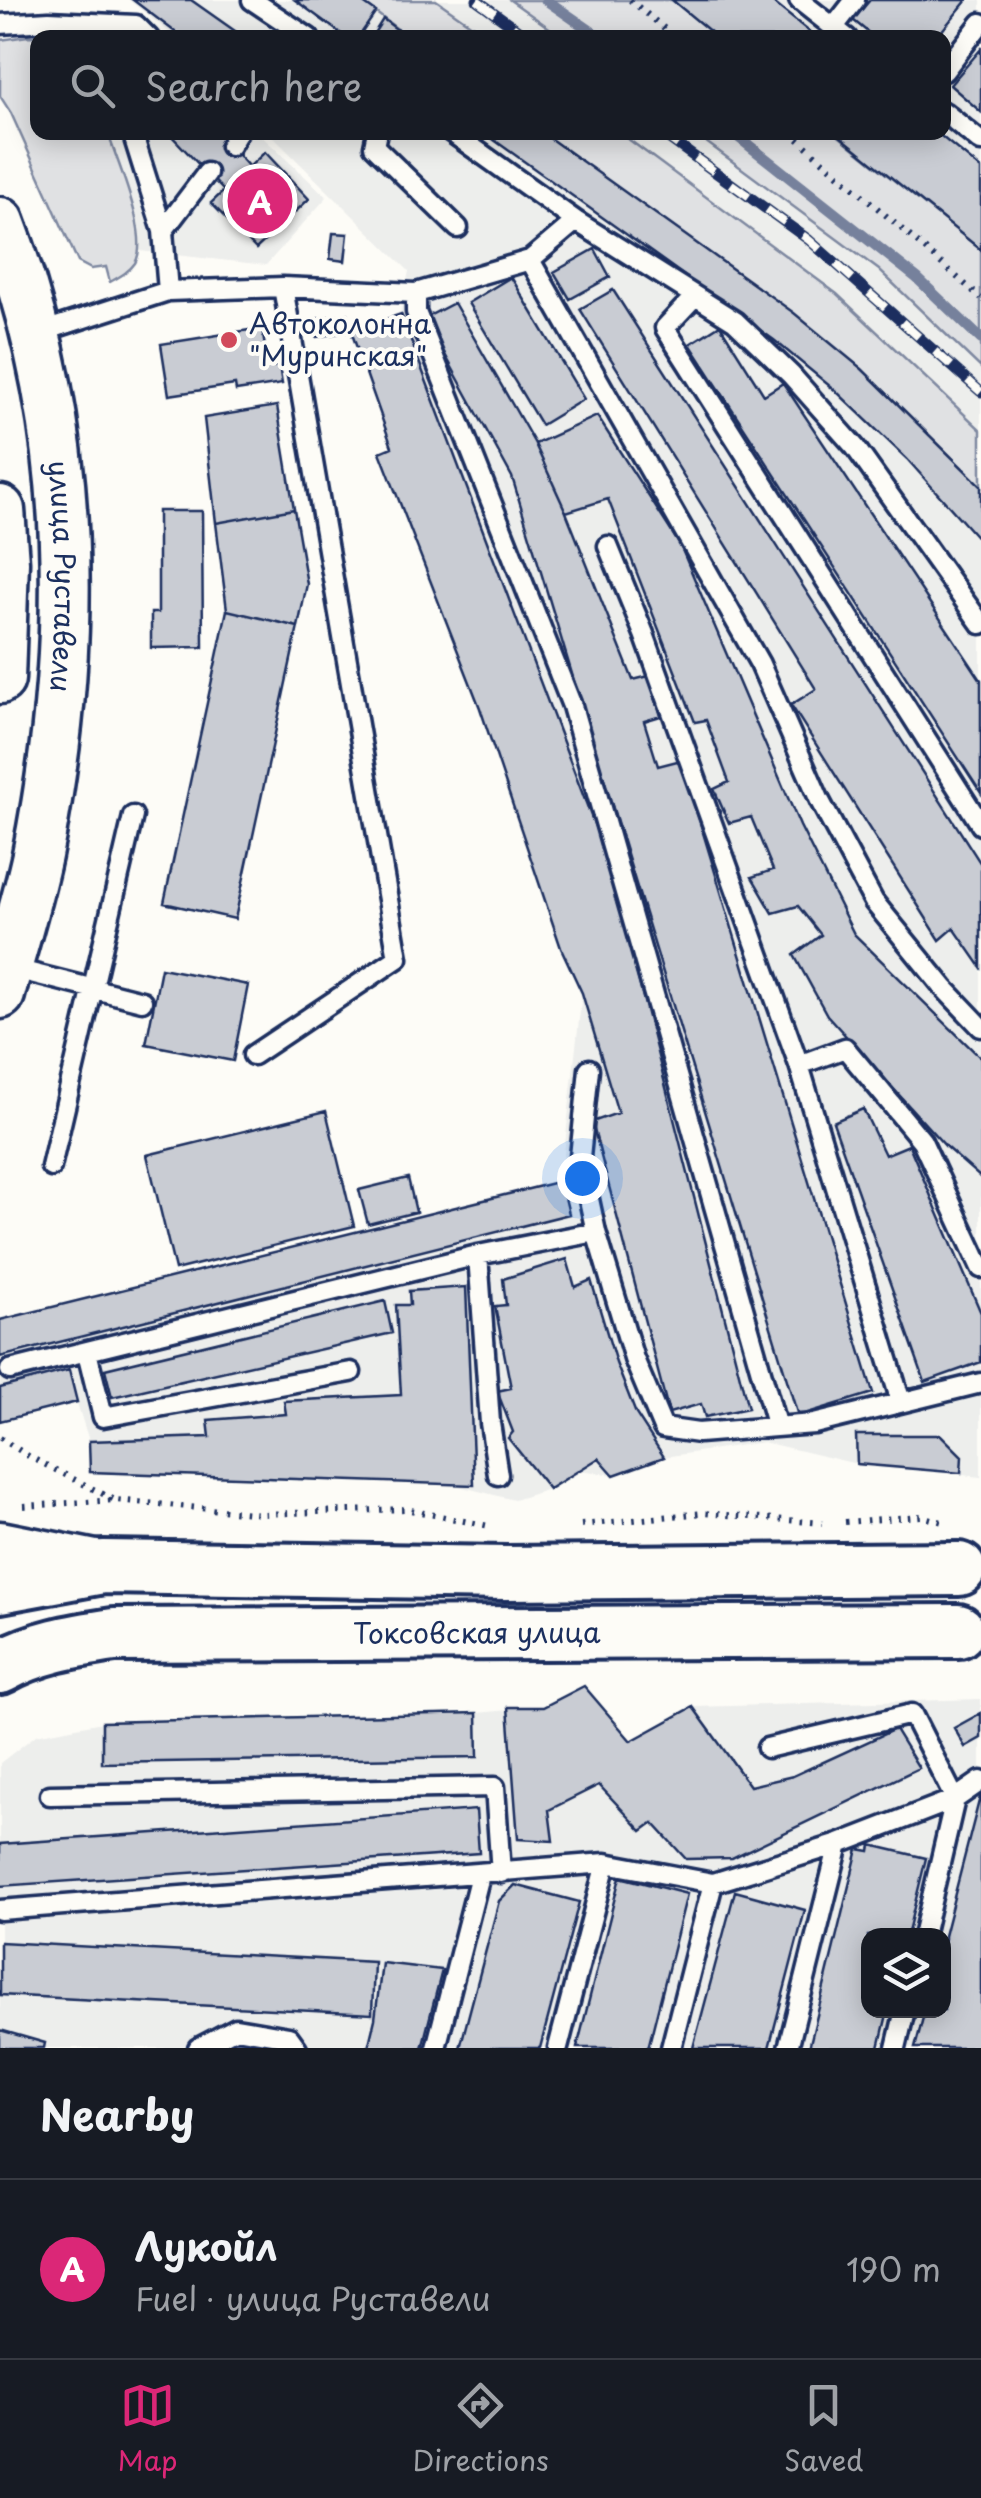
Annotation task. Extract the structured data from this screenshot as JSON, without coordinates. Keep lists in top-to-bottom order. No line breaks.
{"streets":{"main road":["улица Руставели","Токсовская улица"]},"places":["Автоколонна \"Муринская\""],"page":{"search":"Search here","pins":"A","heading":"Nearby","list":[{"mark":"A","name":"Лукойл","note":"Fuel · улица Руставели","value":"190 m"}],"nav":["Map","Directions","Saved"]}}
